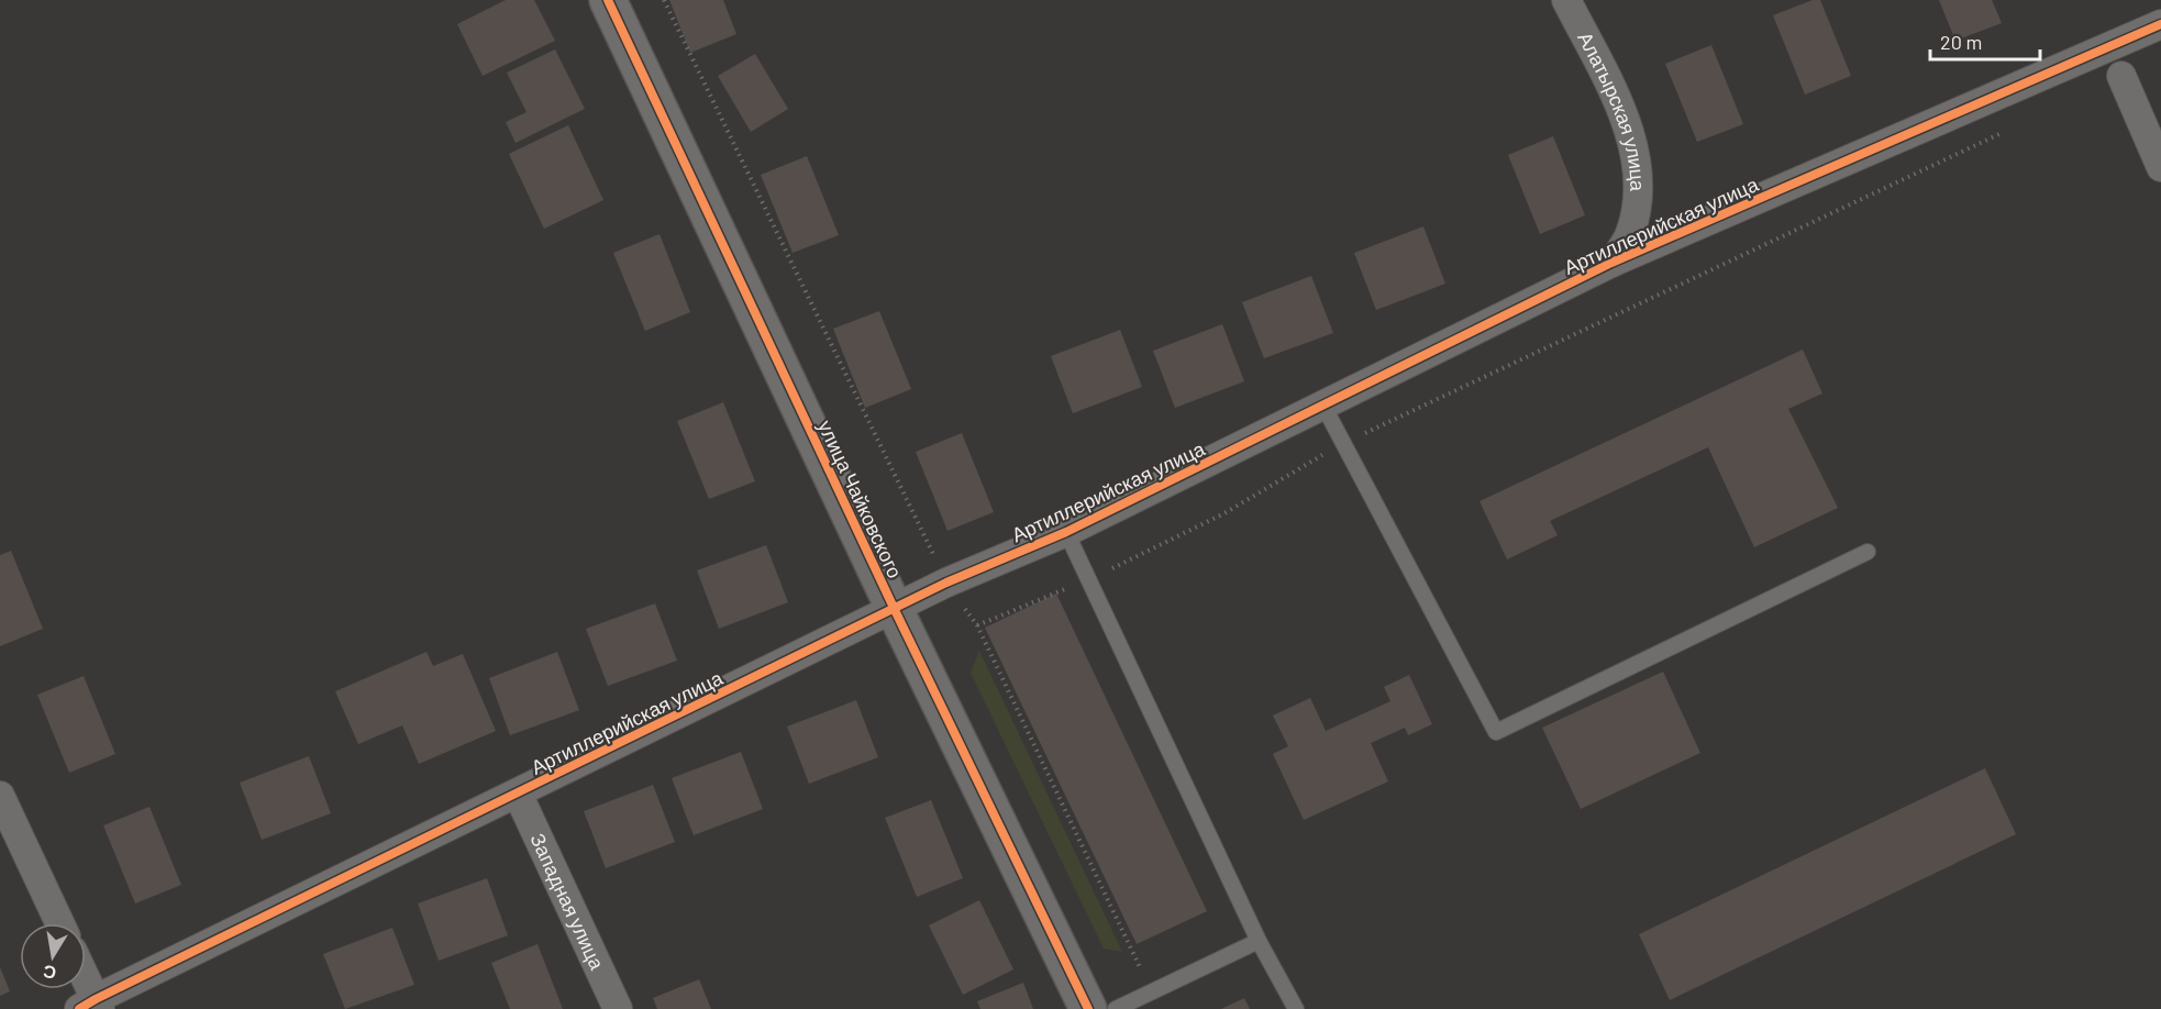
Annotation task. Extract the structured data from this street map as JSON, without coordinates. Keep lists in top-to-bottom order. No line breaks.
{"streets":{"street":["Алатырская улица","Артиллерийская улица","улица Чайковского","Западная улица"]},"crossings":[["Алатырская улица","Артиллерийская улица"],["Артиллерийская улица","улица Чайковского"],["Артиллерийская улица","Западная улица"]],"scale_bar":"20 m","north":"bottom"}
